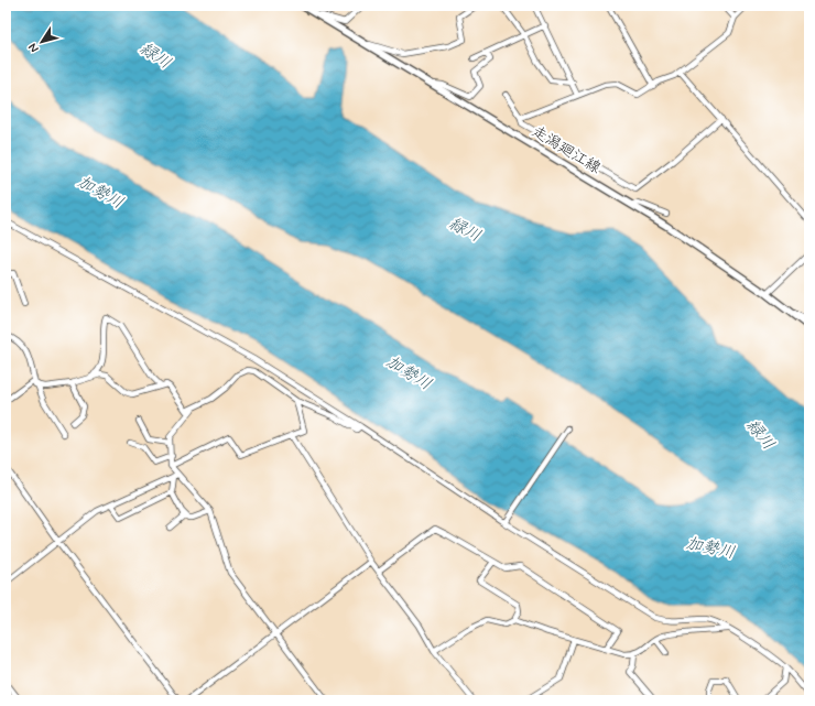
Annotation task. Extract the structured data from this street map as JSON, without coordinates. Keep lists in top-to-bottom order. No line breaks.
{"streets":{"main road":["走潟廻江線"]},"water":["緑川","加勢川"],"north":"bottom left"}
